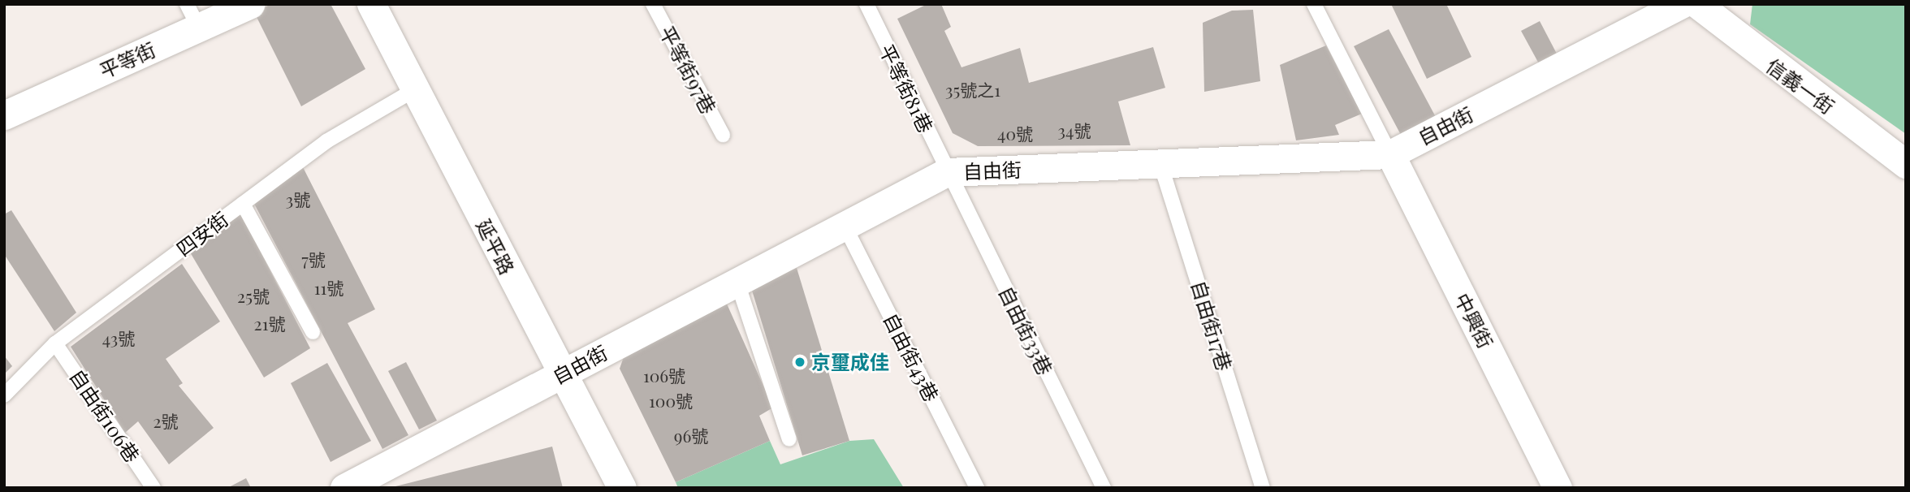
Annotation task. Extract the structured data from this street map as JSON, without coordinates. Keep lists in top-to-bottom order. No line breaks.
{"streets":{"street":["平等街","信義一街","自由街","延平路","中興街"],"lane":["平等街97巷","平等街81巷","四安街","自由街17巷","自由街33巷","自由街43巷","自由街106巷"]},"crossings":[["平等街81巷","自由街"],["平等街81巷","自由街33巷"],["自由街","延平路"],["自由街","中興街"],["自由街","自由街17巷"],["自由街","自由街33巷"],["自由街","自由街43巷"],["四安街","延平路"],["四安街","自由街106巷"]],"places":["京璽成佳"],"house_numbers":["35號之1","34號","40號","3號","7號","11號","25號","21號","43號","106號","100號","2號","96號"]}
